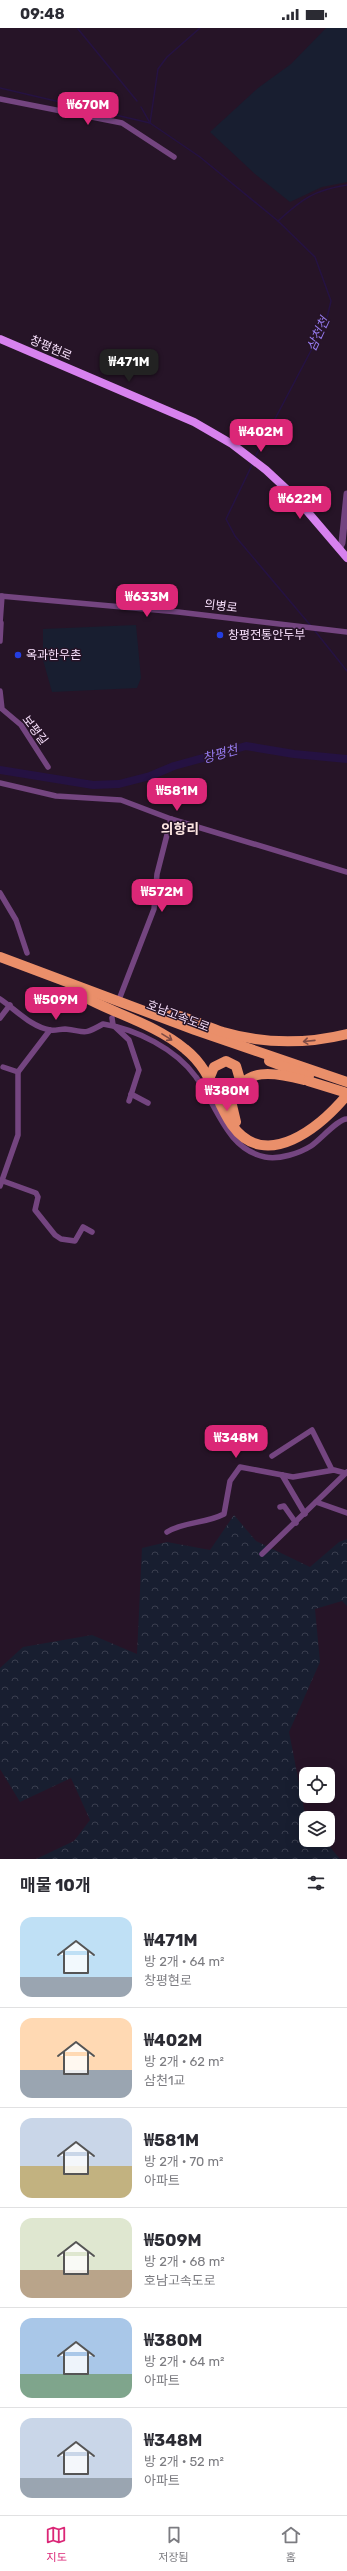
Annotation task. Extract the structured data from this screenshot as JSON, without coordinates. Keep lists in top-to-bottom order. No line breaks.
{"streets":{"highway":["호남고속도로"],"main road":["창평현로"],"street":["의병로","보평길"]},"districts":["의항리"],"water":["삼천천","창평천"],"places":["창평전통안두부","옥과한우촌"],"page":{"status":"09:48","price":["₩670M","₩471M","₩402M","₩622M","₩633M","₩581M","₩572M","₩509M","₩380M","₩348M"],"heading":"매물 10개","list":[{"name":"₩471M","note":"방 2개 · 64 m² · 창평현로"},{"name":"₩402M","note":"방 2개 · 62 m² · 삼천1교"},{"name":"₩581M","note":"방 2개 · 70 m² · 아파트"},{"name":"₩509M","note":"방 2개 · 68 m² · 호남고속도로"},{"name":"₩380M","note":"방 2개 · 64 m² · 아파트"},{"name":"₩348M","note":"방 2개 · 52 m² · 아파트"}],"tabs":["지도","저장됨","홈"]}}
